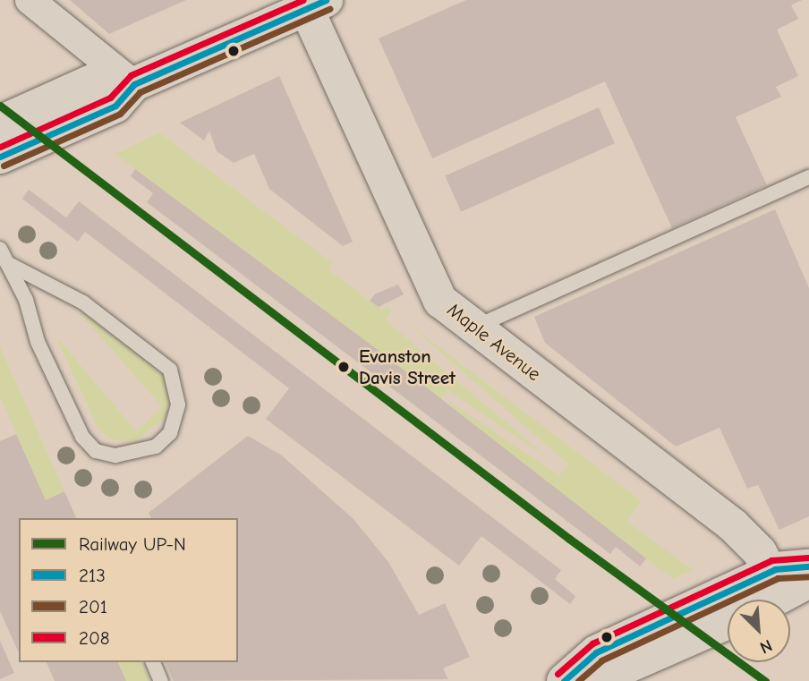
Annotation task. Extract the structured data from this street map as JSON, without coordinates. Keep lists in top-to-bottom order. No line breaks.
{"streets":{"main road":["Maple Avenue"]},"places":["Evanston Davis Street"],"lines":["transit line 213","transit line 208","transit line 201","rail line UP-N"],"legend":["Railway UP-N","213","201","208"],"north":"bottom right"}
